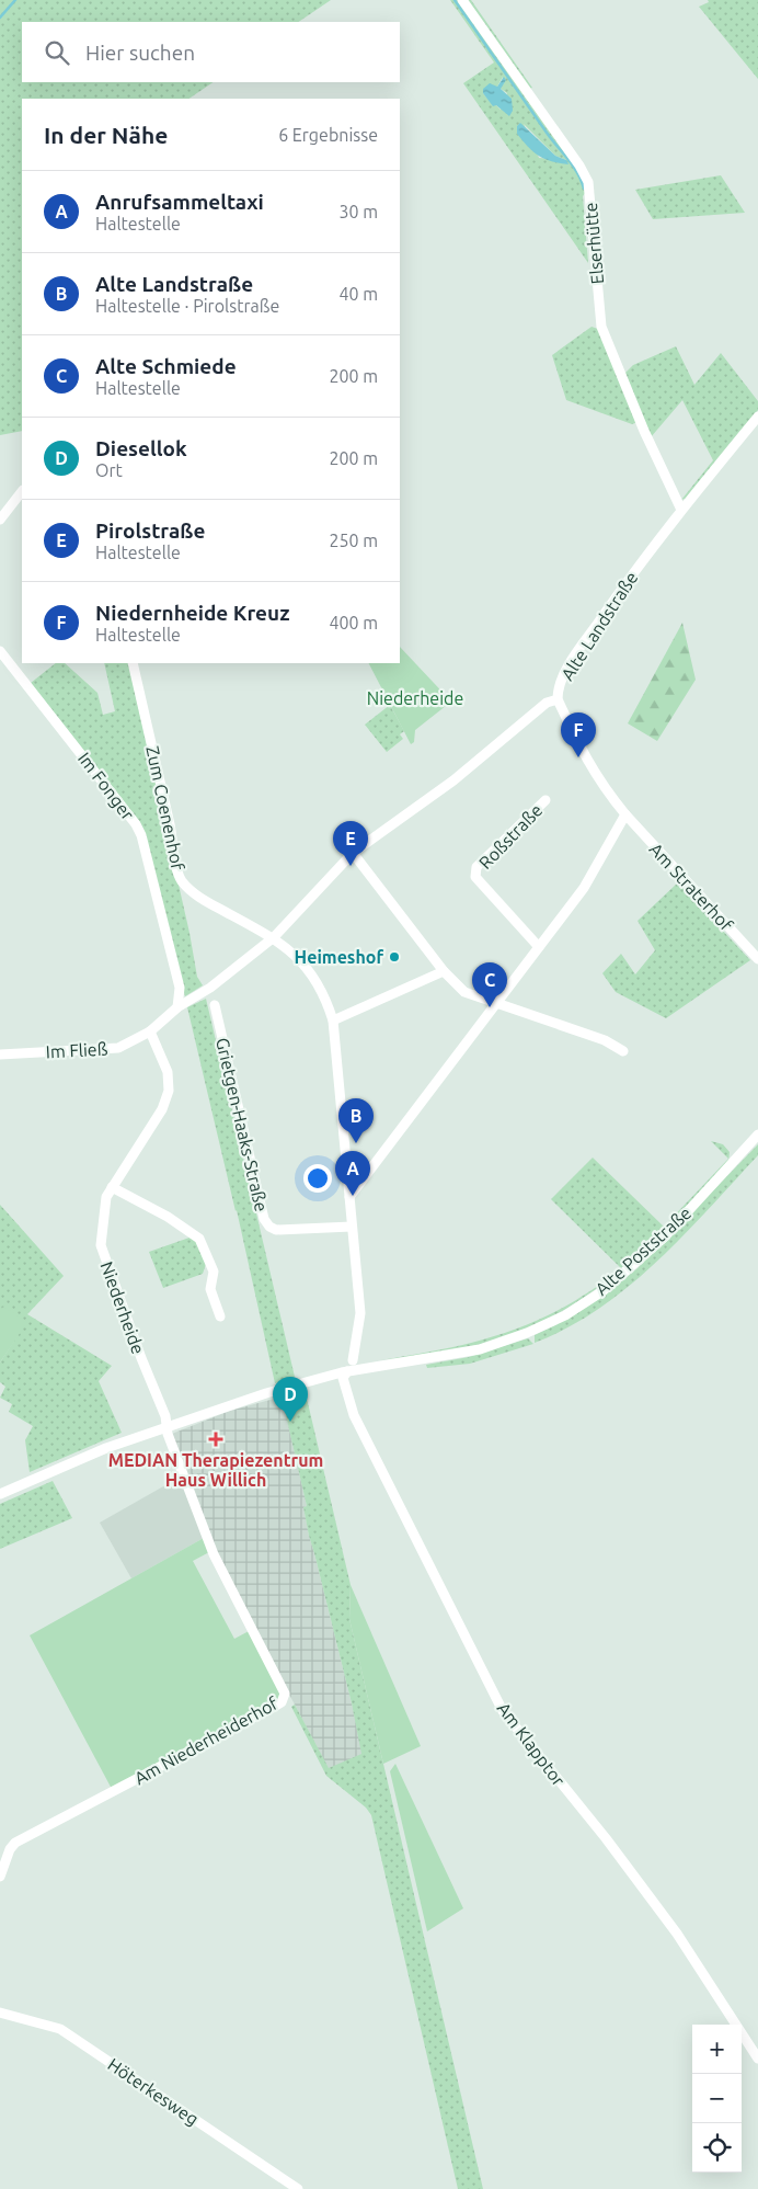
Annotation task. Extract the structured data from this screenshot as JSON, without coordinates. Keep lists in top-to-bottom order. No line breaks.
{"streets":{"street":["Elserhütte","Alte Landstraße","Im Fonger","Zum Coenenhof","Roßstraße","Am Straterhof","Im Fließ","Grietgen-Haaks-Straße","Alte Poststraße","Niederheide","Am Niederheiderhof","Am Klapptor","Höterkesweg"]},"crossings":[["Elserhütte","Alte Landstraße"],["Alte Landstraße","Am Straterhof"],["Im Fließ","Niederheide"],["Alte Poststraße","Niederheide"],["Alte Poststraße","Am Niederheiderhof"],["Alte Poststraße","Am Klapptor"],["Niederheide","Am Niederheiderhof"]],"parks":["Niederheide"],"places":{"other":["Heimeshof"],"health":["MEDIAN Therapiezentrum Haus Willich"]},"page":{"search":"Hier suchen","heading":["In der Nähe","6 Ergebnisse"],"list":[{"mark":"A","name":"Anrufsammeltaxi","note":"Haltestelle","value":"30 m"},{"mark":"B","name":"Alte Landstraße","note":"Haltestelle · Pirolstraße","value":"40 m"},{"mark":"C","name":"Alte Schmiede","note":"Haltestelle","value":"200 m"},{"mark":"D","name":"Diesellok","note":"Ort","value":"200 m"},{"mark":"E","name":"Pirolstraße","note":"Haltestelle","value":"250 m"},{"mark":"F","name":"Niedernheide Kreuz","note":"Haltestelle","value":"400 m"}],"pins":["F","E","C","B","A","D"],"map_buttons":["+","−"]}}
